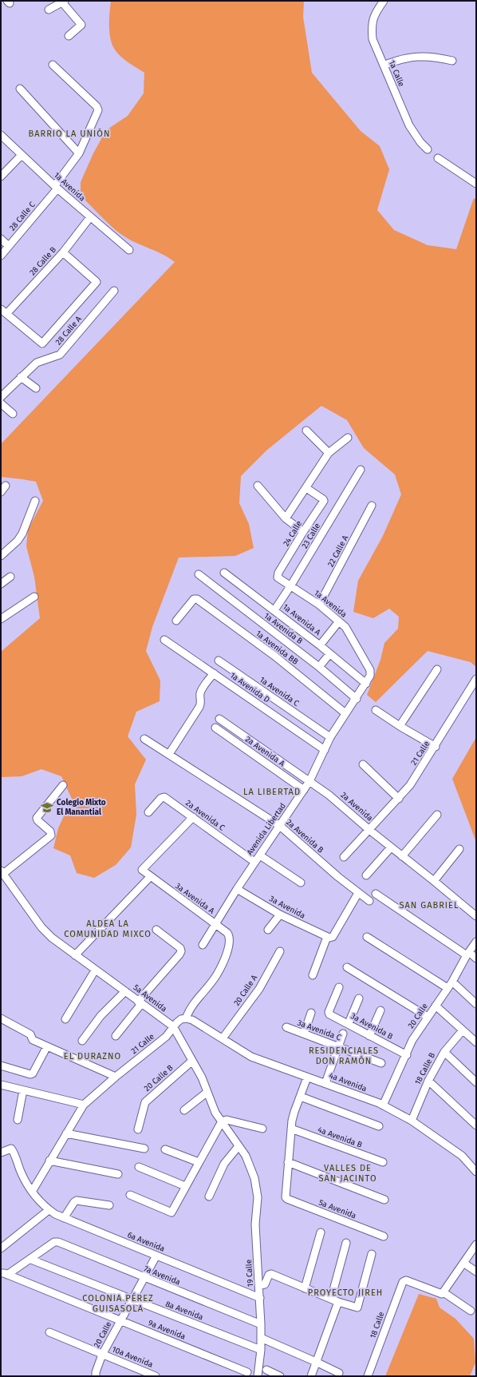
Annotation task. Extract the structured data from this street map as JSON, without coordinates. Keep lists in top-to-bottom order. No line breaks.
{"streets":{"street":["1a Calle","1a Avenida","28 Calle C","28 Calle B","28 Calle A","24 Calle","23 Calle","22 Calle A","1a Avenida A","1a Avenida B","1a Avenida BB","1a Avenida D","1a Avenida C","2a Avenida A","21 Calle","2a Avenida","2a Avenida C","Avenida Libertad","2a Avenida B","3a Avenida A","3a Avenida","20 Calle A","5a Avenida","20 Calle","3a Avenida B","3a Avenida C","18 Calle B","20 Calle B","4a Avenida","4a Avenida B","6a Avenida","19 Calle","7a Avenida","8a Avenida","18 Calle","9a Avenida","10a Avenida"]},"crossings":[["1a Avenida","28 Calle C"],["1a Avenida","28 Calle B"],["1a Avenida","24 Calle"],["1a Avenida","23 Calle"],["1a Avenida","22 Calle A"],["1a Avenida","Avenida Libertad"],["23 Calle","1a Avenida A"],["1a Avenida A","Avenida Libertad"],["1a Avenida B","Avenida Libertad"],["1a Avenida BB","Avenida Libertad"],["1a Avenida D","Avenida Libertad"],["1a Avenida C","Avenida Libertad"],["2a Avenida A","Avenida Libertad"],["21 Calle","2a Avenida"],["21 Calle","3a Avenida A"],["21 Calle","5a Avenida"],["21 Calle","4a Avenida"],["21 Calle","6a Avenida"],["2a Avenida","Avenida Libertad"],["2a Avenida C","Avenida Libertad"],["Avenida Libertad","2a Avenida B"],["Avenida Libertad","3a Avenida A"],["Avenida Libertad","3a Avenida"],["3a Avenida A","4a Avenida"],["20 Calle A","4a Avenida"],["5a Avenida","20 Calle B"],["5a Avenida","19 Calle"],["20 Calle","3a Avenida B"],["20 Calle","4a Avenida"],["20 Calle","6a Avenida"],["20 Calle","7a Avenida"],["20 Calle","8a Avenida"],["20 Calle","9a Avenida"],["20 Calle","10a Avenida"],["18 Calle B","4a Avenida"],["6a Avenida","19 Calle"],["19 Calle","7a Avenida"],["19 Calle","8a Avenida"],["7a Avenida","8a Avenida"]],"districts":["BARRIO LA UNIÓN","LA LIBERTAD","SAN GABRIEL","ALDEA LA COMUNIDAD MIXCO","RESIDENCIALES DON RAMÓN","EL DURAZNO","VALLES DE SAN JACINTO","PROYECTO JIREH","COLONIA PÉREZ GUISASOLA"],"places":{"school or university":["Colegio Mixto El Manantial"]}}
